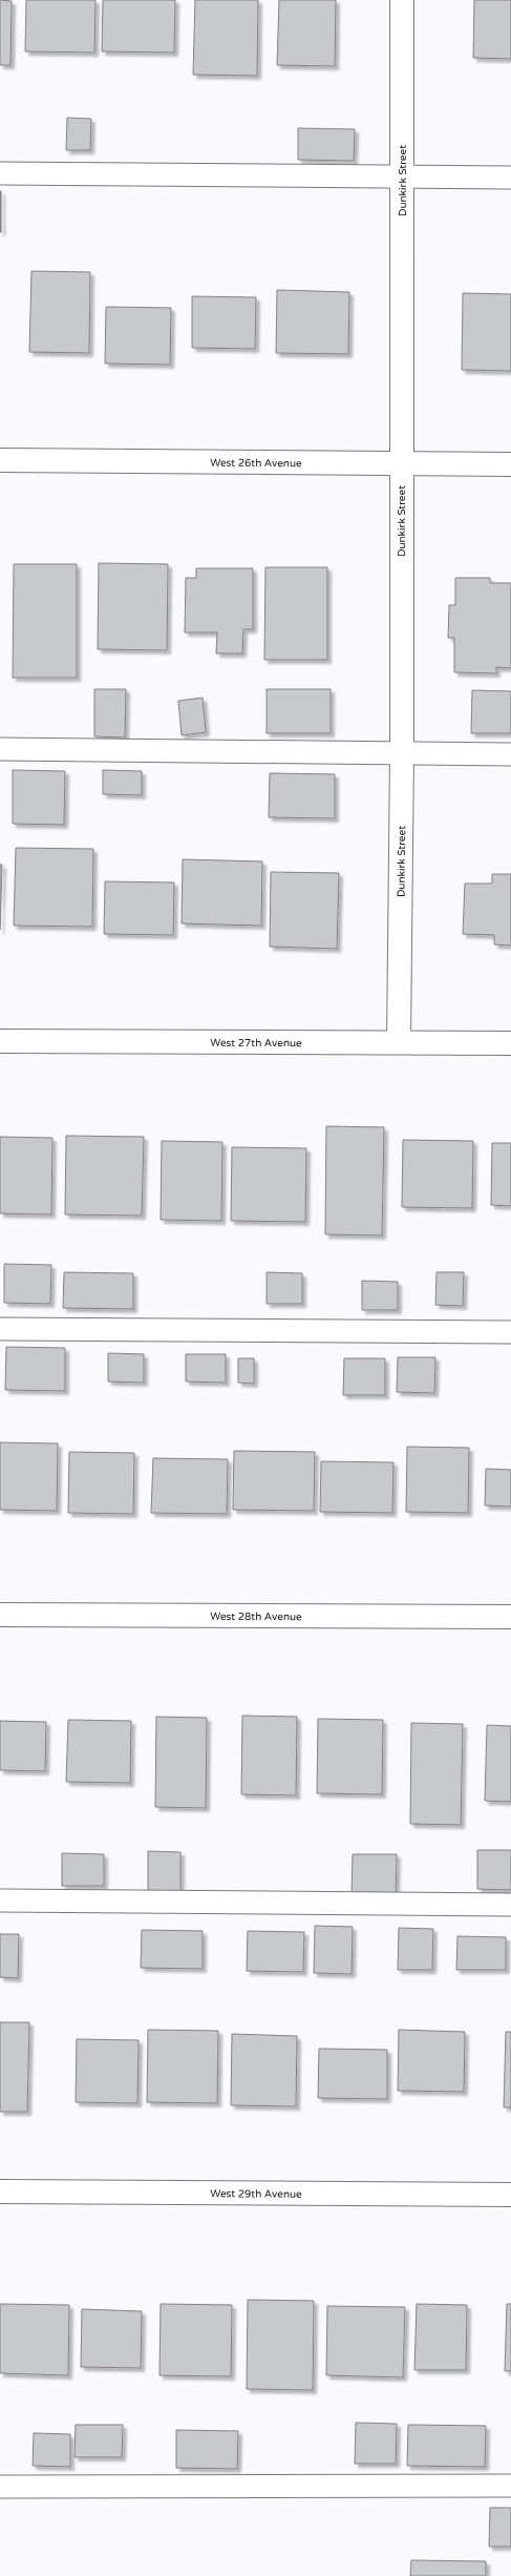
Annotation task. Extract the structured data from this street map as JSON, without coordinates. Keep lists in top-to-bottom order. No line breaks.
{"streets":{"street":["Dunkirk Street","West 26th Avenue","West 27th Avenue","West 28th Avenue","West 29th Avenue"]},"crossings":[["Dunkirk Street","West 26th Avenue"],["Dunkirk Street","West 27th Avenue"]]}
